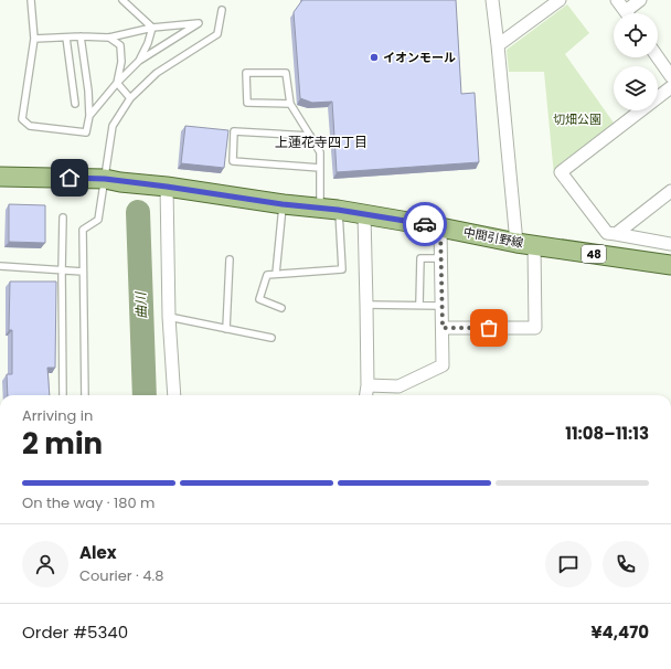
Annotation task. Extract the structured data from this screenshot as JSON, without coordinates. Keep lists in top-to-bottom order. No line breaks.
{"streets":{"main road":["中間引野線","48"]},"districts":["上蓮花寺四丁目"],"water":["曲川"],"parks":["切畑公園"],"places":["イオンモール"],"page":{"heading":["2 min","Arriving in","11:08–11:13"],"panel":["Alex","Courier · 4.8","Order #5340","¥4,470"],"bar":"On the way · 180 m"}}
